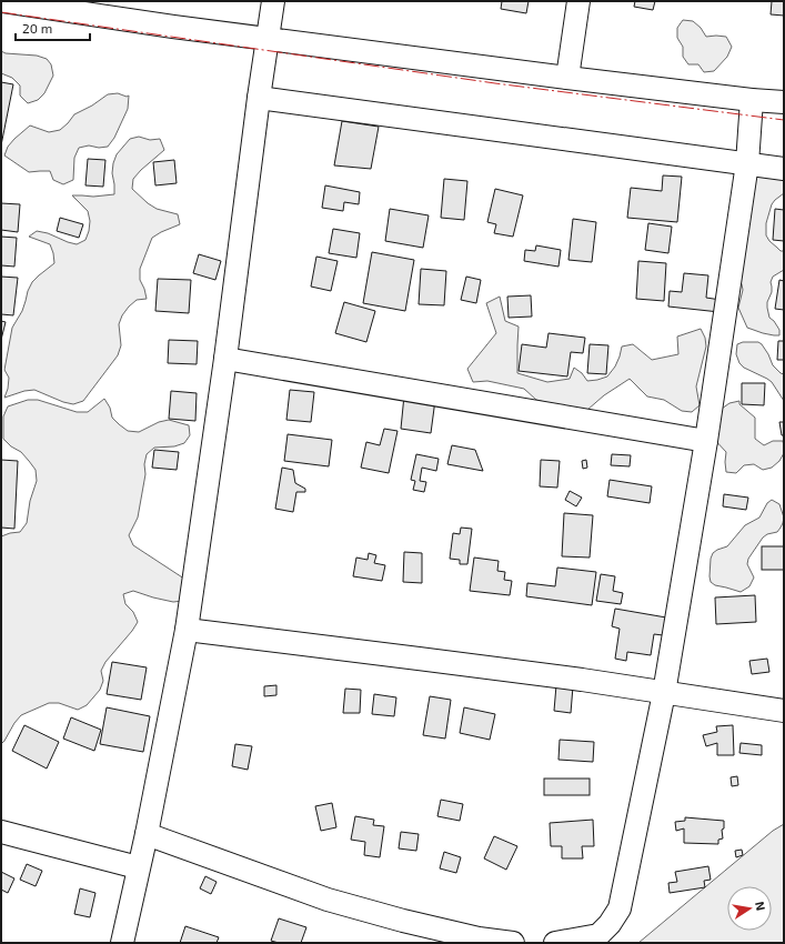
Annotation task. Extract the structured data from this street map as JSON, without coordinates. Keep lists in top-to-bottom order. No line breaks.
{"scale_bar":"20 m","north":"right"}
